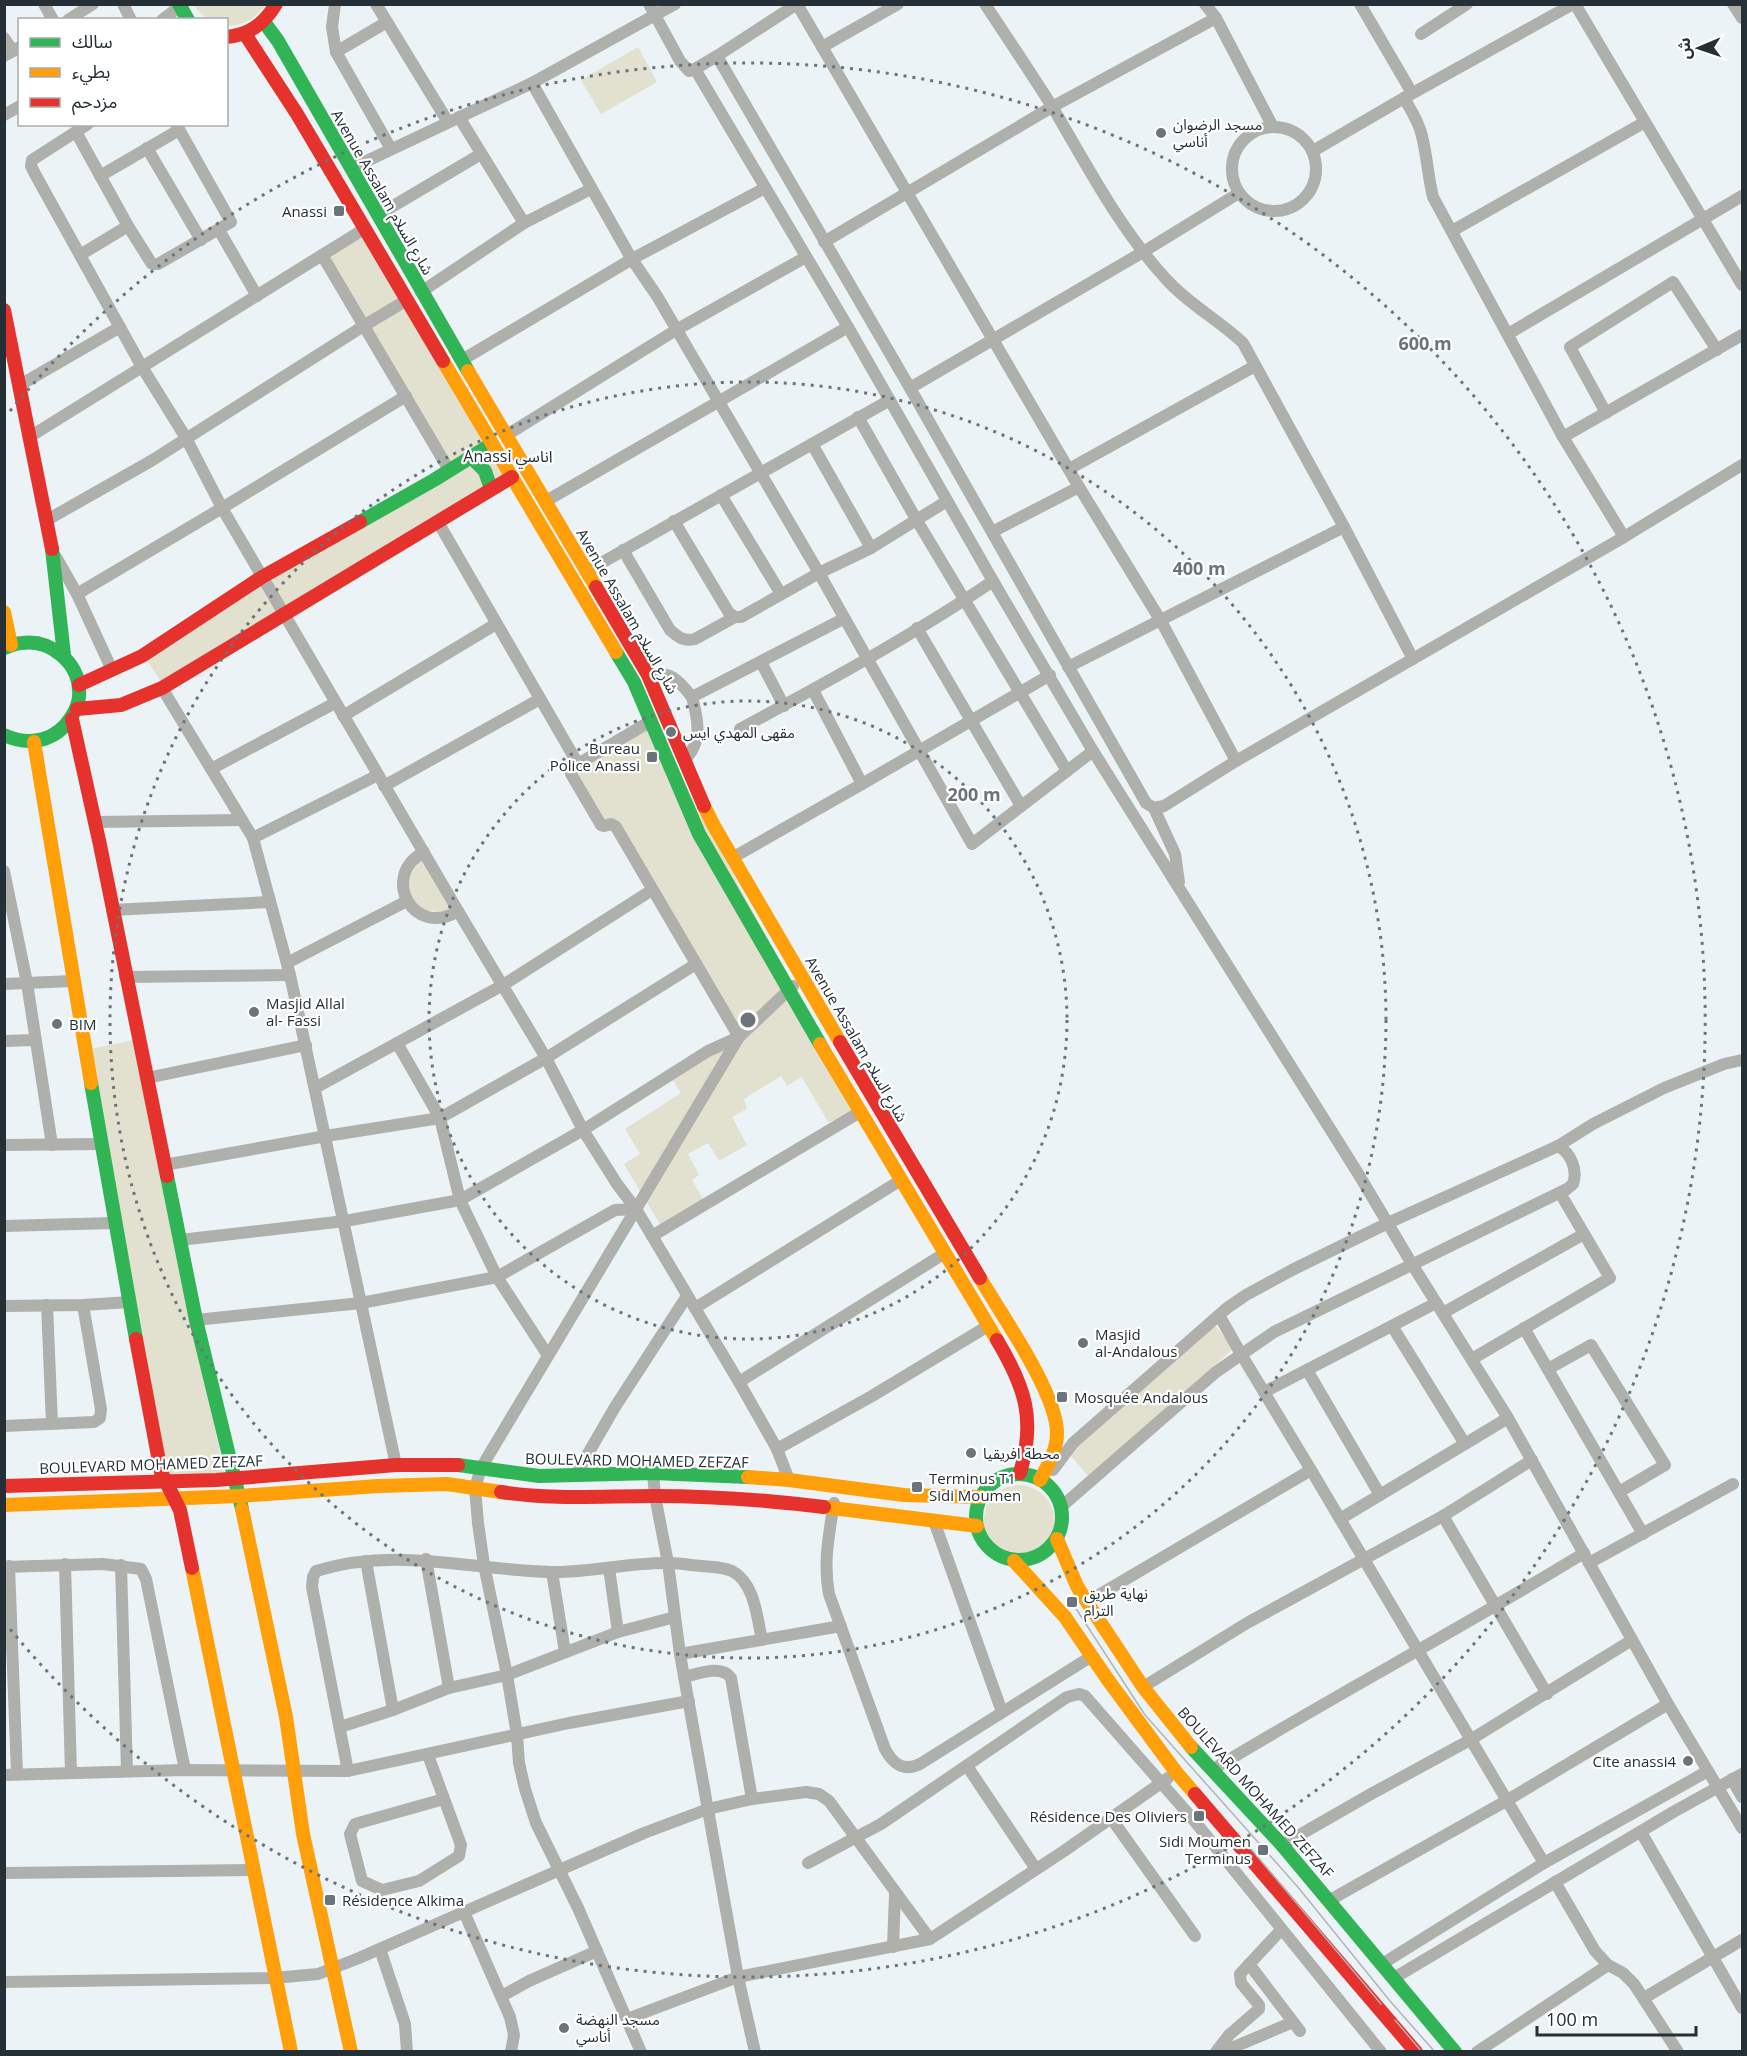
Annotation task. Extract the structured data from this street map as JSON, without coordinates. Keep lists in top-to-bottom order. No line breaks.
{"streets":{"street":["Avenue Assalam شارع السلام","BOULEVARD MOHAMED ZEFZAF"]},"crossings":[["Avenue Assalam شارع السلام","BOULEVARD MOHAMED ZEFZAF"]],"districts":["Anassi اناسي"],"places":{"other":["مسجد الرضوان أناسي","مقهى المهدي ايس","Masjid Allal al- Fassi","BIM","Masjid al-Andalous","محطة افريقيا","Cite anassi4","مسجد النهضة أناسي"],"transit":["Anassi","Bureau Police Anassi","Mosquée Andalous","Terminus T1 Sidi Moumen","نهاية طريق الترام","Résidence Des Oliviers","Sidi Moumen Terminus","Résidence Alkima"]},"legend":["سالك","بطيء","مزدحم"],"scale_bar":"100 m","north":"left","rings":["600 m","400 m","200 m"]}
